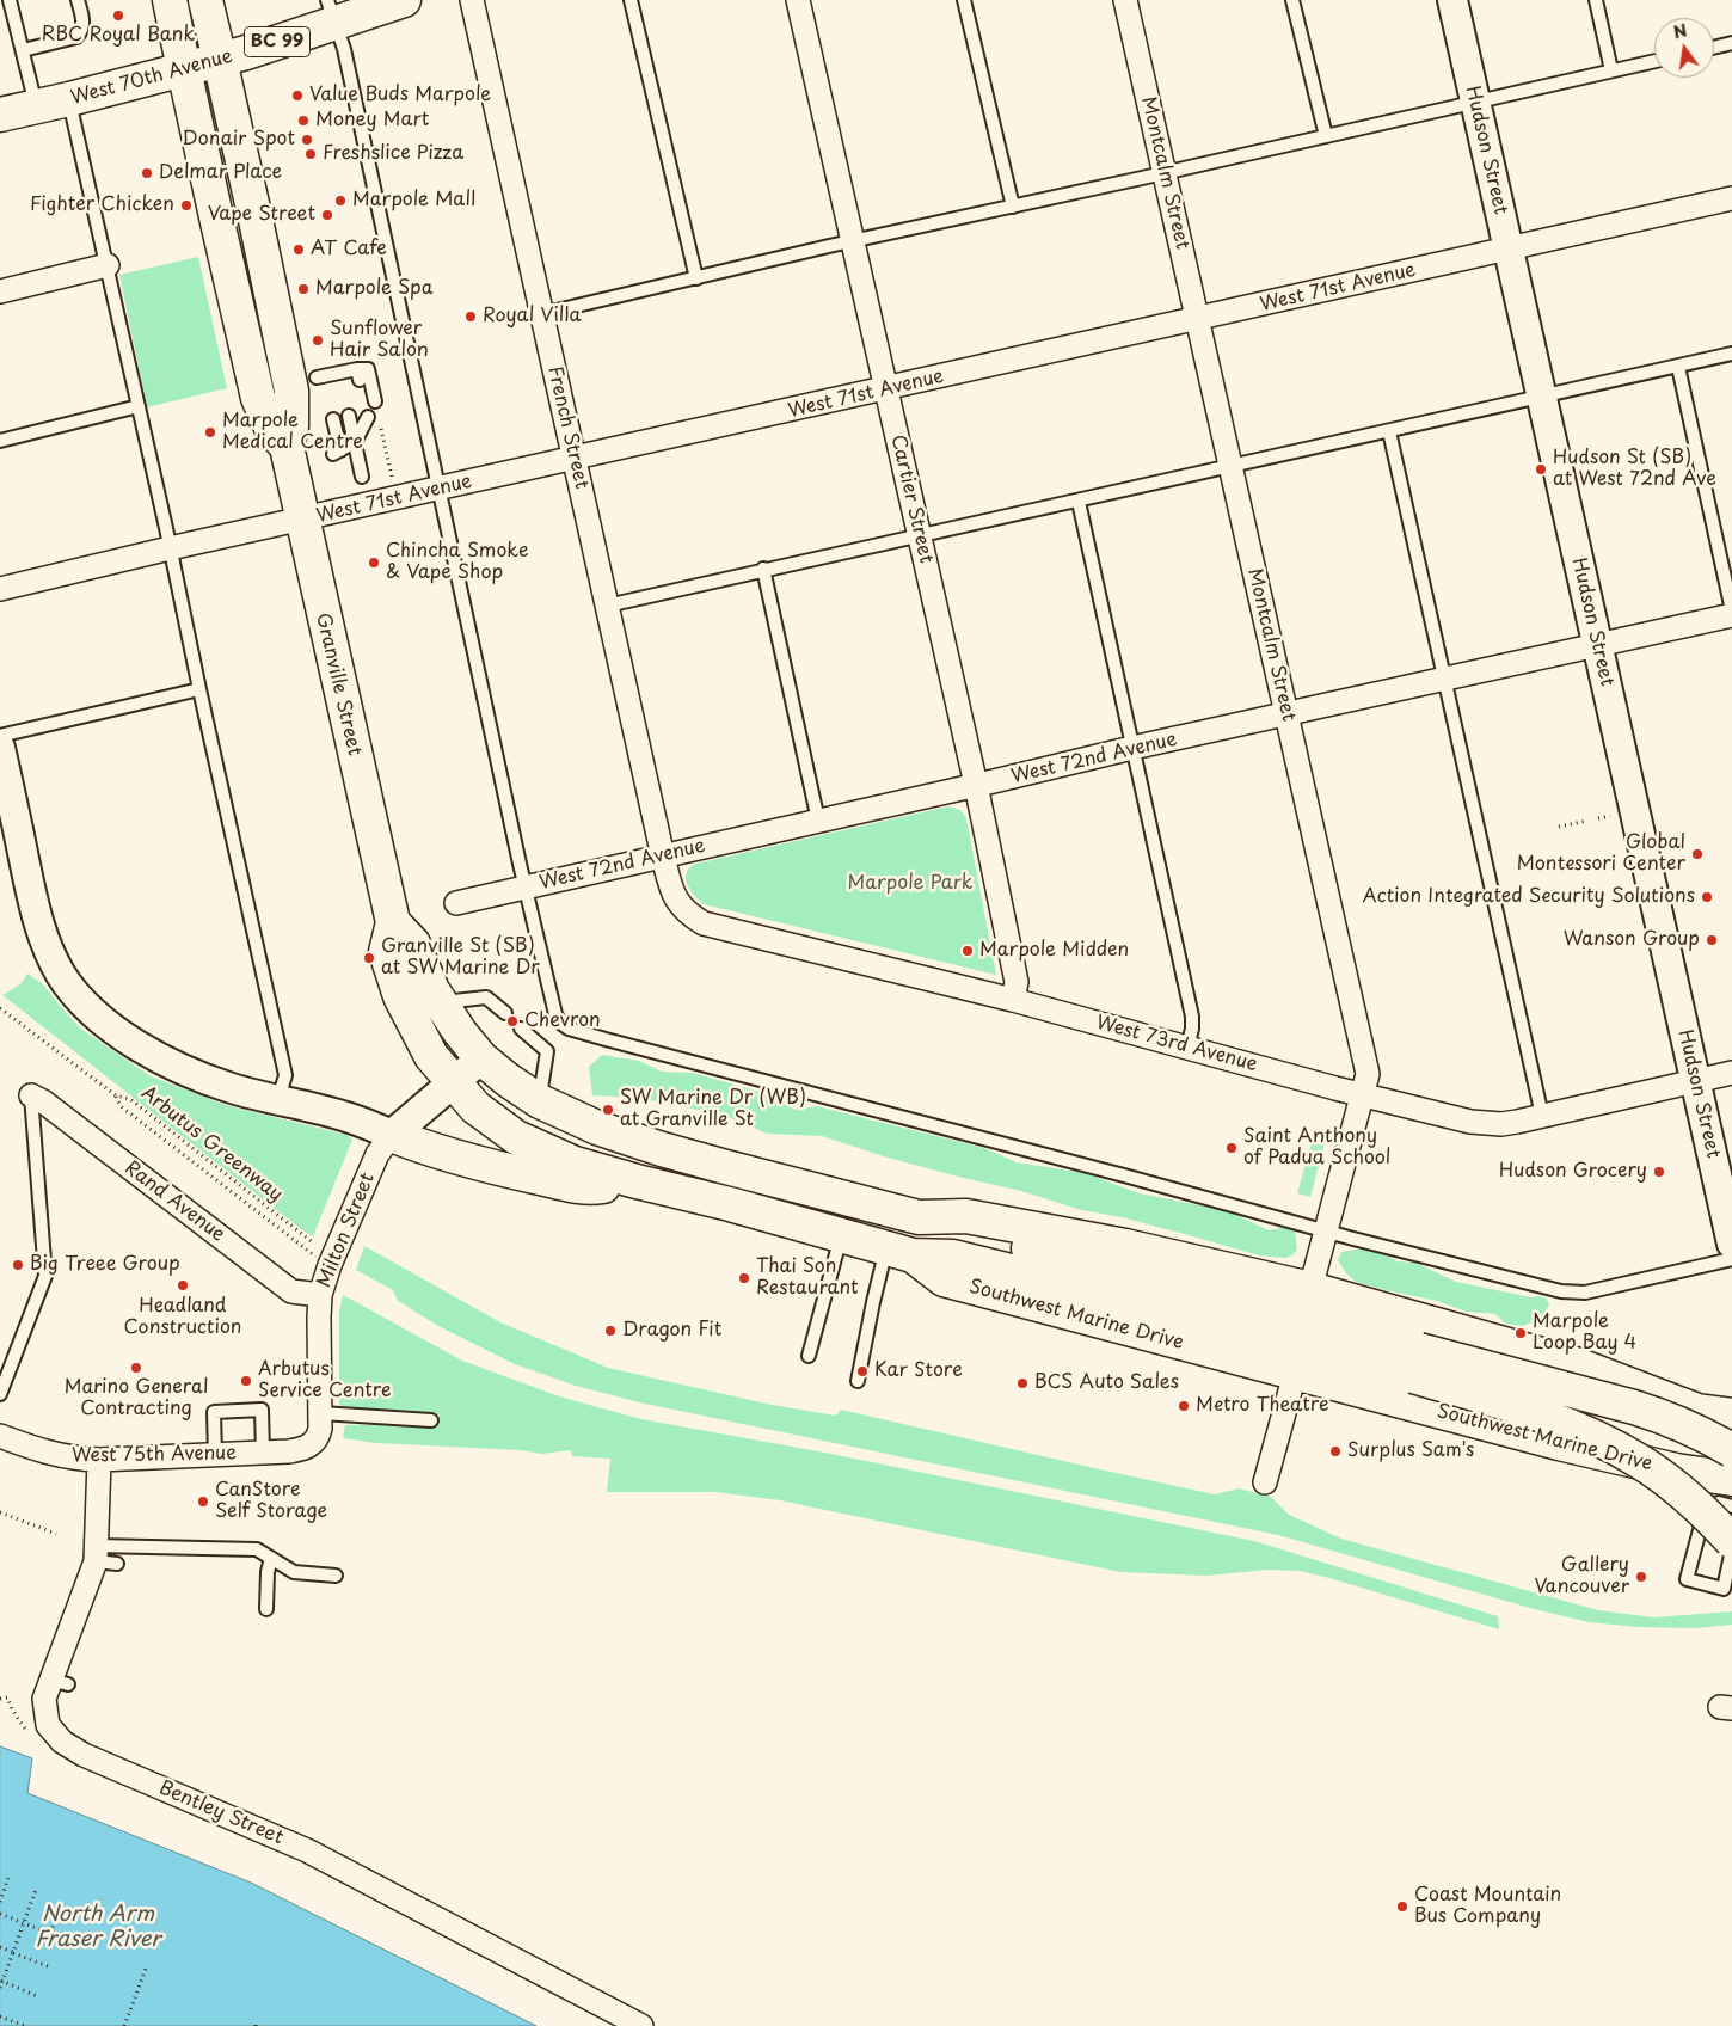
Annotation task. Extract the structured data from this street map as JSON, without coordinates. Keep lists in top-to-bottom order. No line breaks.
{"streets":{"main road":["BC 99","West 70th Avenue","Granville Street","Southwest Marine Drive"],"street":["Hudson Street","Montcalm Street","West 71st Avenue","French Street","Cartier Street","West 72nd Avenue","West 73rd Avenue","Rand Avenue","Milton Street","West 75th Avenue","Bentley Street"],"path":["Arbutus Greenway"]},"crossings":[["West 70th Avenue","Granville Street"],["Hudson Street","West 71st Avenue"],["Hudson Street","West 72nd Avenue"],["Hudson Street","West 73rd Avenue"],["Montcalm Street","West 71st Avenue"],["Montcalm Street","West 72nd Avenue"],["Montcalm Street","West 73rd Avenue"],["West 71st Avenue","French Street"],["West 71st Avenue","Cartier Street"],["West 71st Avenue","Granville Street"],["French Street","West 72nd Avenue"],["French Street","West 73rd Avenue"],["Cartier Street","West 72nd Avenue"],["Cartier Street","West 73rd Avenue"],["Granville Street","Milton Street"],["Granville Street","Southwest Marine Drive"],["West 72nd Avenue","West 73rd Avenue"],["Rand Avenue","Milton Street"],["Milton Street","Southwest Marine Drive"],["Milton Street","West 75th Avenue"],["West 75th Avenue","Bentley Street"]],"water":["North Arm Fraser River"],"parks":["Marpole Park"],"places":["RBC Royal Bank","Value Buds Marpole","Money Mart","Donair Spot","Freshslice Pizza","Delmar Place","Marpole Mall","Fighter Chicken","Vape Street","AT Cafe","Marpole Spa","Royal Villa","Sunflower Hair Salon","Marpole Medical Centre","Hudson St (SB) at West 72nd Ave","Chincha Smoke & Vape Shop","Global Montessori Center","Action Integrated Security Solutions","Wanson Group","Marpole Midden","Granville St (SB) at SW Marine Dr","Chevron","SW Marine Dr (WB) at Granville St","Saint Anthony of Padua School","Hudson Grocery","Big Treee Group","Thai Son Restaurant","Headland Construction","Dragon Fit","Marpole Loop Bay 4","Marino General Contracting","Kar Store","Arbutus Service Centre","BCS Auto Sales","Metro Theatre","Surplus Sam's","CanStore Self Storage","Gallery Vancouver","Coast Mountain Bus Company"],"north":"top"}
